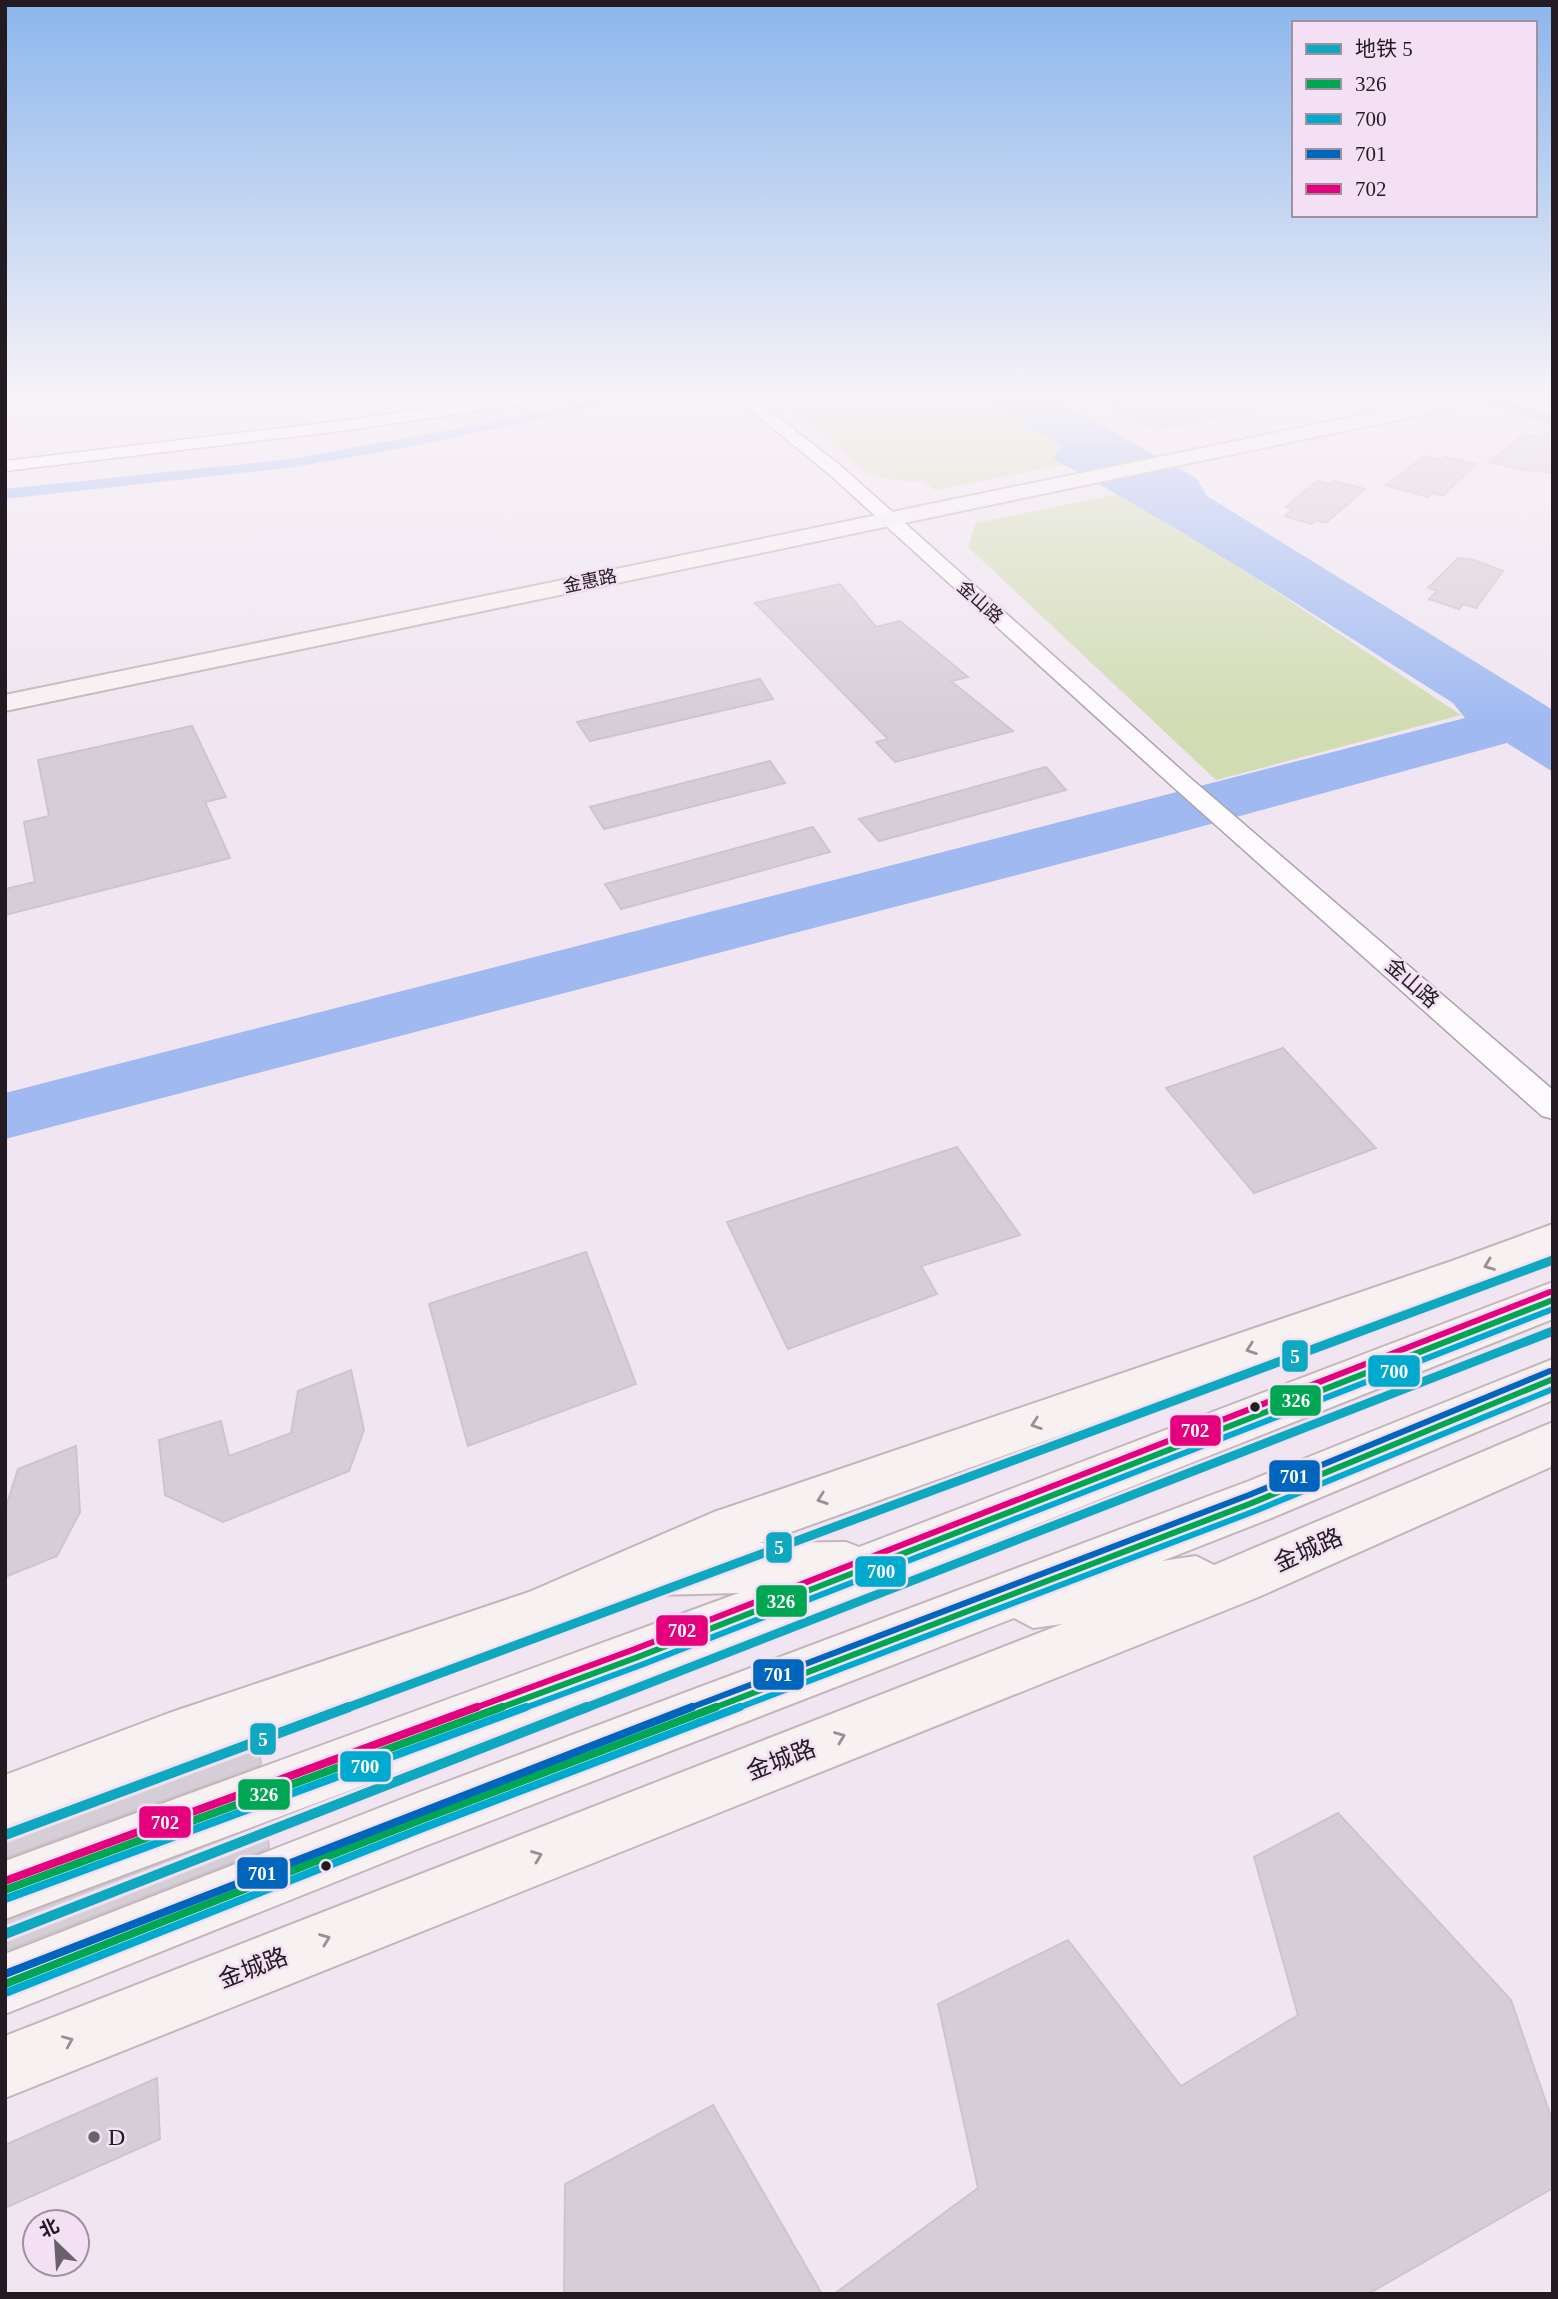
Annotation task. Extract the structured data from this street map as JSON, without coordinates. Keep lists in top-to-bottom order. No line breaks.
{"streets":{"main road":["金惠路","金城路"],"street":["金山路"]},"crossings":[["金惠路","金山路"]],"places":["D"],"lines":["metro line 5","transit line 702","transit line 326","transit line 700","transit line 701"],"legend":["地铁 5","326","700","701","702"],"north":"top left"}
